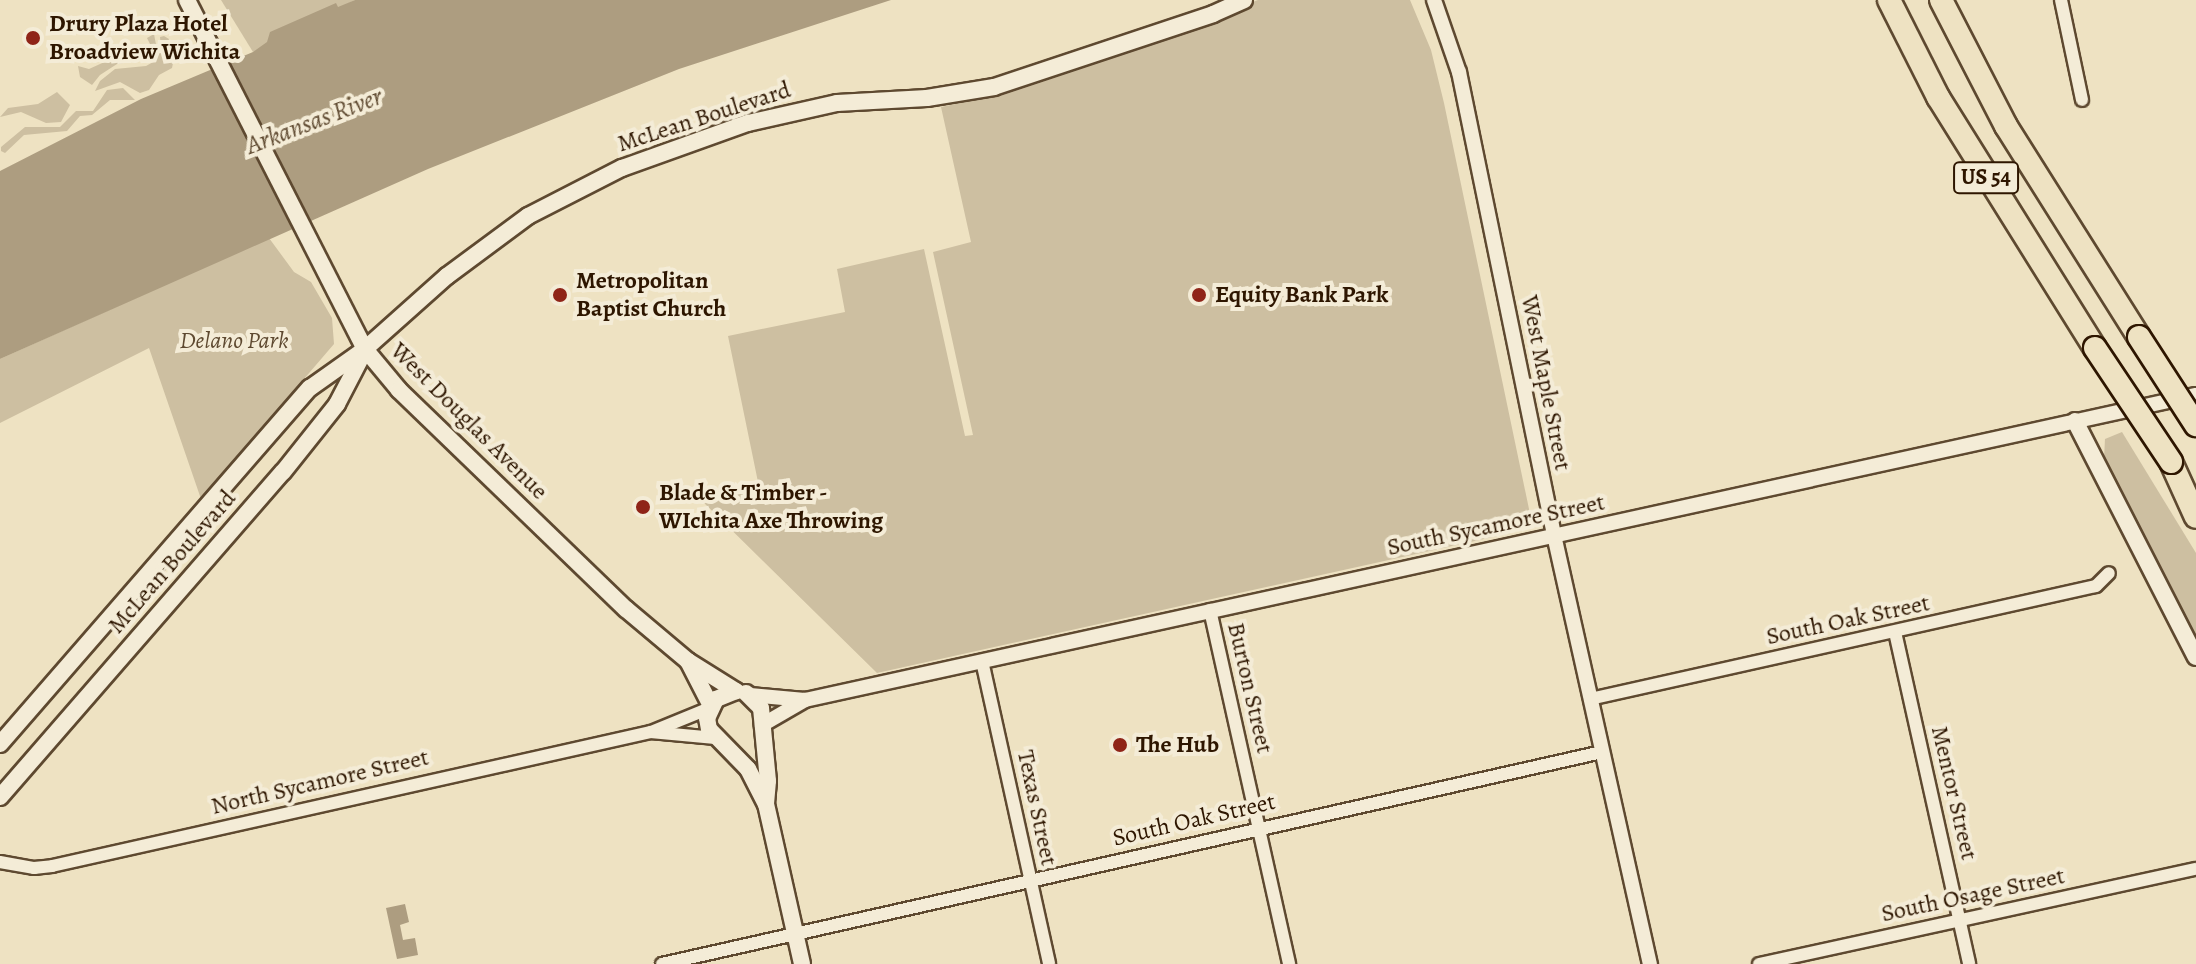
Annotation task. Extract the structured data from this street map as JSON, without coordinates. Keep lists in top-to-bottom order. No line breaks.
{"streets":{"highway":["US 54"],"main road":["McLean Boulevard","West Douglas Avenue"],"street":["West Maple Street","South Sycamore Street","South Oak Street","Burton Street","North Sycamore Street","Mentor Street","Texas Street","South Osage Street"]},"crossings":[["McLean Boulevard","West Douglas Avenue"],["West Maple Street","South Sycamore Street"],["West Maple Street","South Oak Street"],["West Douglas Avenue","South Sycamore Street"],["West Douglas Avenue","North Sycamore Street"],["South Sycamore Street","Burton Street"],["South Sycamore Street","North Sycamore Street"],["South Sycamore Street","Texas Street"],["South Oak Street","Burton Street"],["South Oak Street","Mentor Street"],["South Oak Street","Texas Street"],["Mentor Street","South Osage Street"]],"water":["Arkansas River"],"parks":["Delano Park"],"places":["Drury Plaza Hotel Broadview Wichita","Metropolitan Baptist Church","Equity Bank Park","Blade & Timber - WIchita Axe Throwing","The Hub"]}
